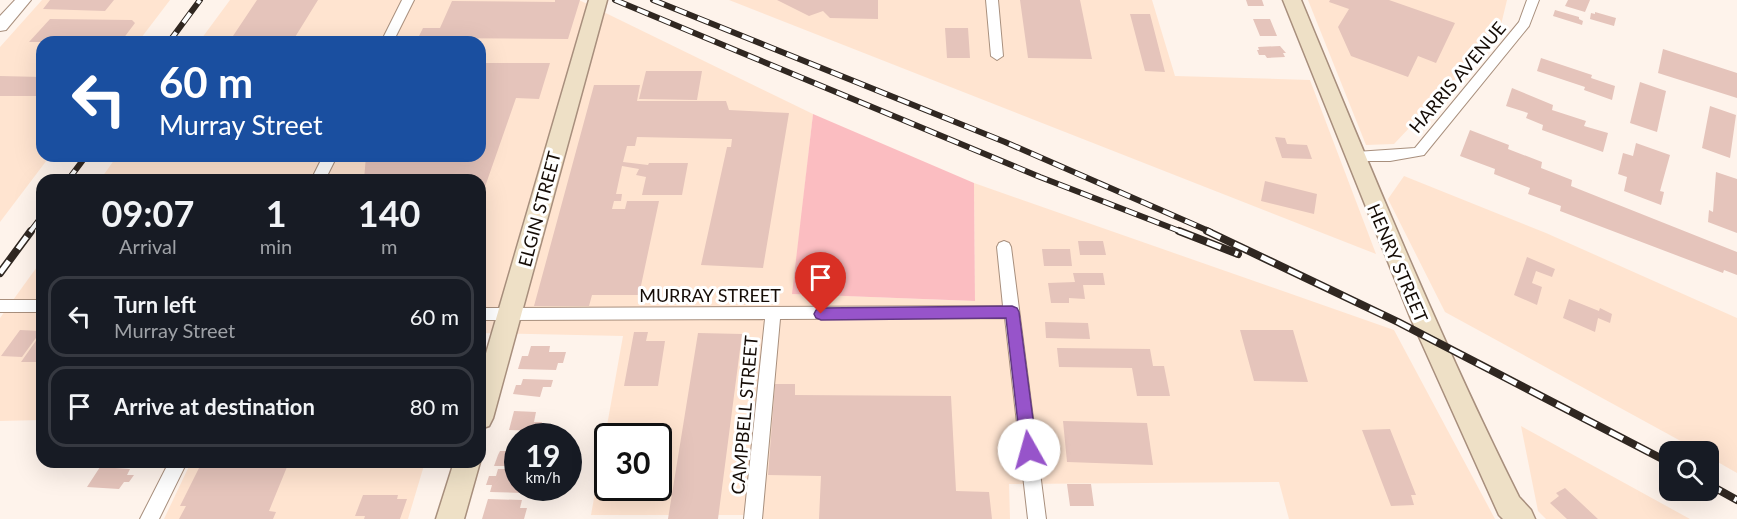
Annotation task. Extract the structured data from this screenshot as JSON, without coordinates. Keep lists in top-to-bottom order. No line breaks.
{"streets":{"main road":["ELGIN STREET","HENRY STREET"],"street":["HARRIS AVENUE","MURRAY STREET","CAMPBELL STREET"]},"crossings":[["HARRIS AVENUE","HENRY STREET"],["ELGIN STREET","MURRAY STREET"],["MURRAY STREET","CAMPBELL STREET"]],"page":{"turn":["60 m","Murray Street"],"eta":["09:07","Arrival","1","min","140","m"],"list":[{"name":"Turn left","note":"Murray Street","value":"60 m"},{"name":"Arrive at destination","value":"80 m"}],"speed":"19 km/h","limit":"30"}}
